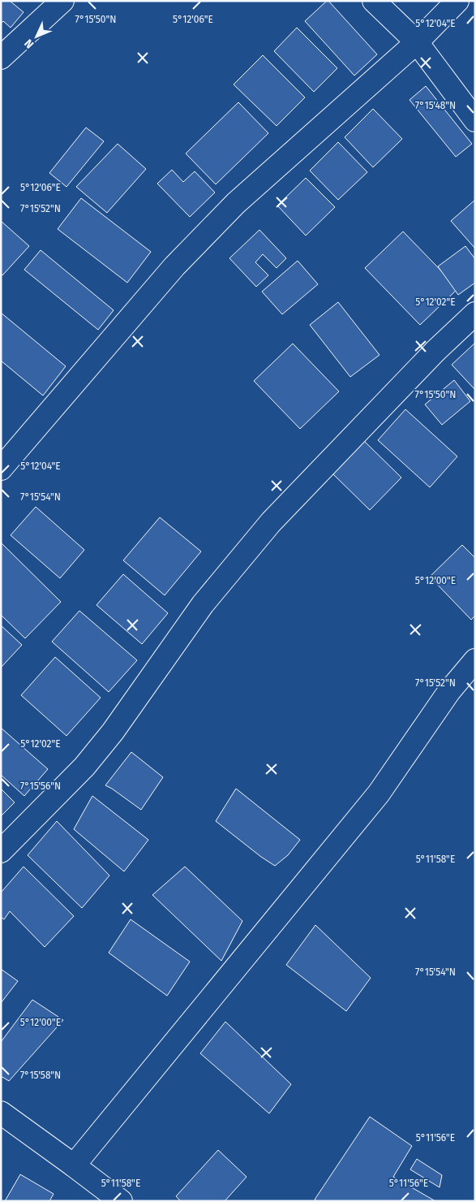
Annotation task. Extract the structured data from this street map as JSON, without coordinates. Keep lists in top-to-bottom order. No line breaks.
{"north":"bottom left","coordinates":["5°12'06\"E","7°15'50\"N","5°12'04\"E","7°15'48\"N","7°15'52\"N","5°12'02\"E","7°15'54\"N","5°12'00\"E","7°15'56\"N","5°11'58\"E","7°15'58\"N","5°11'56\"E"]}
